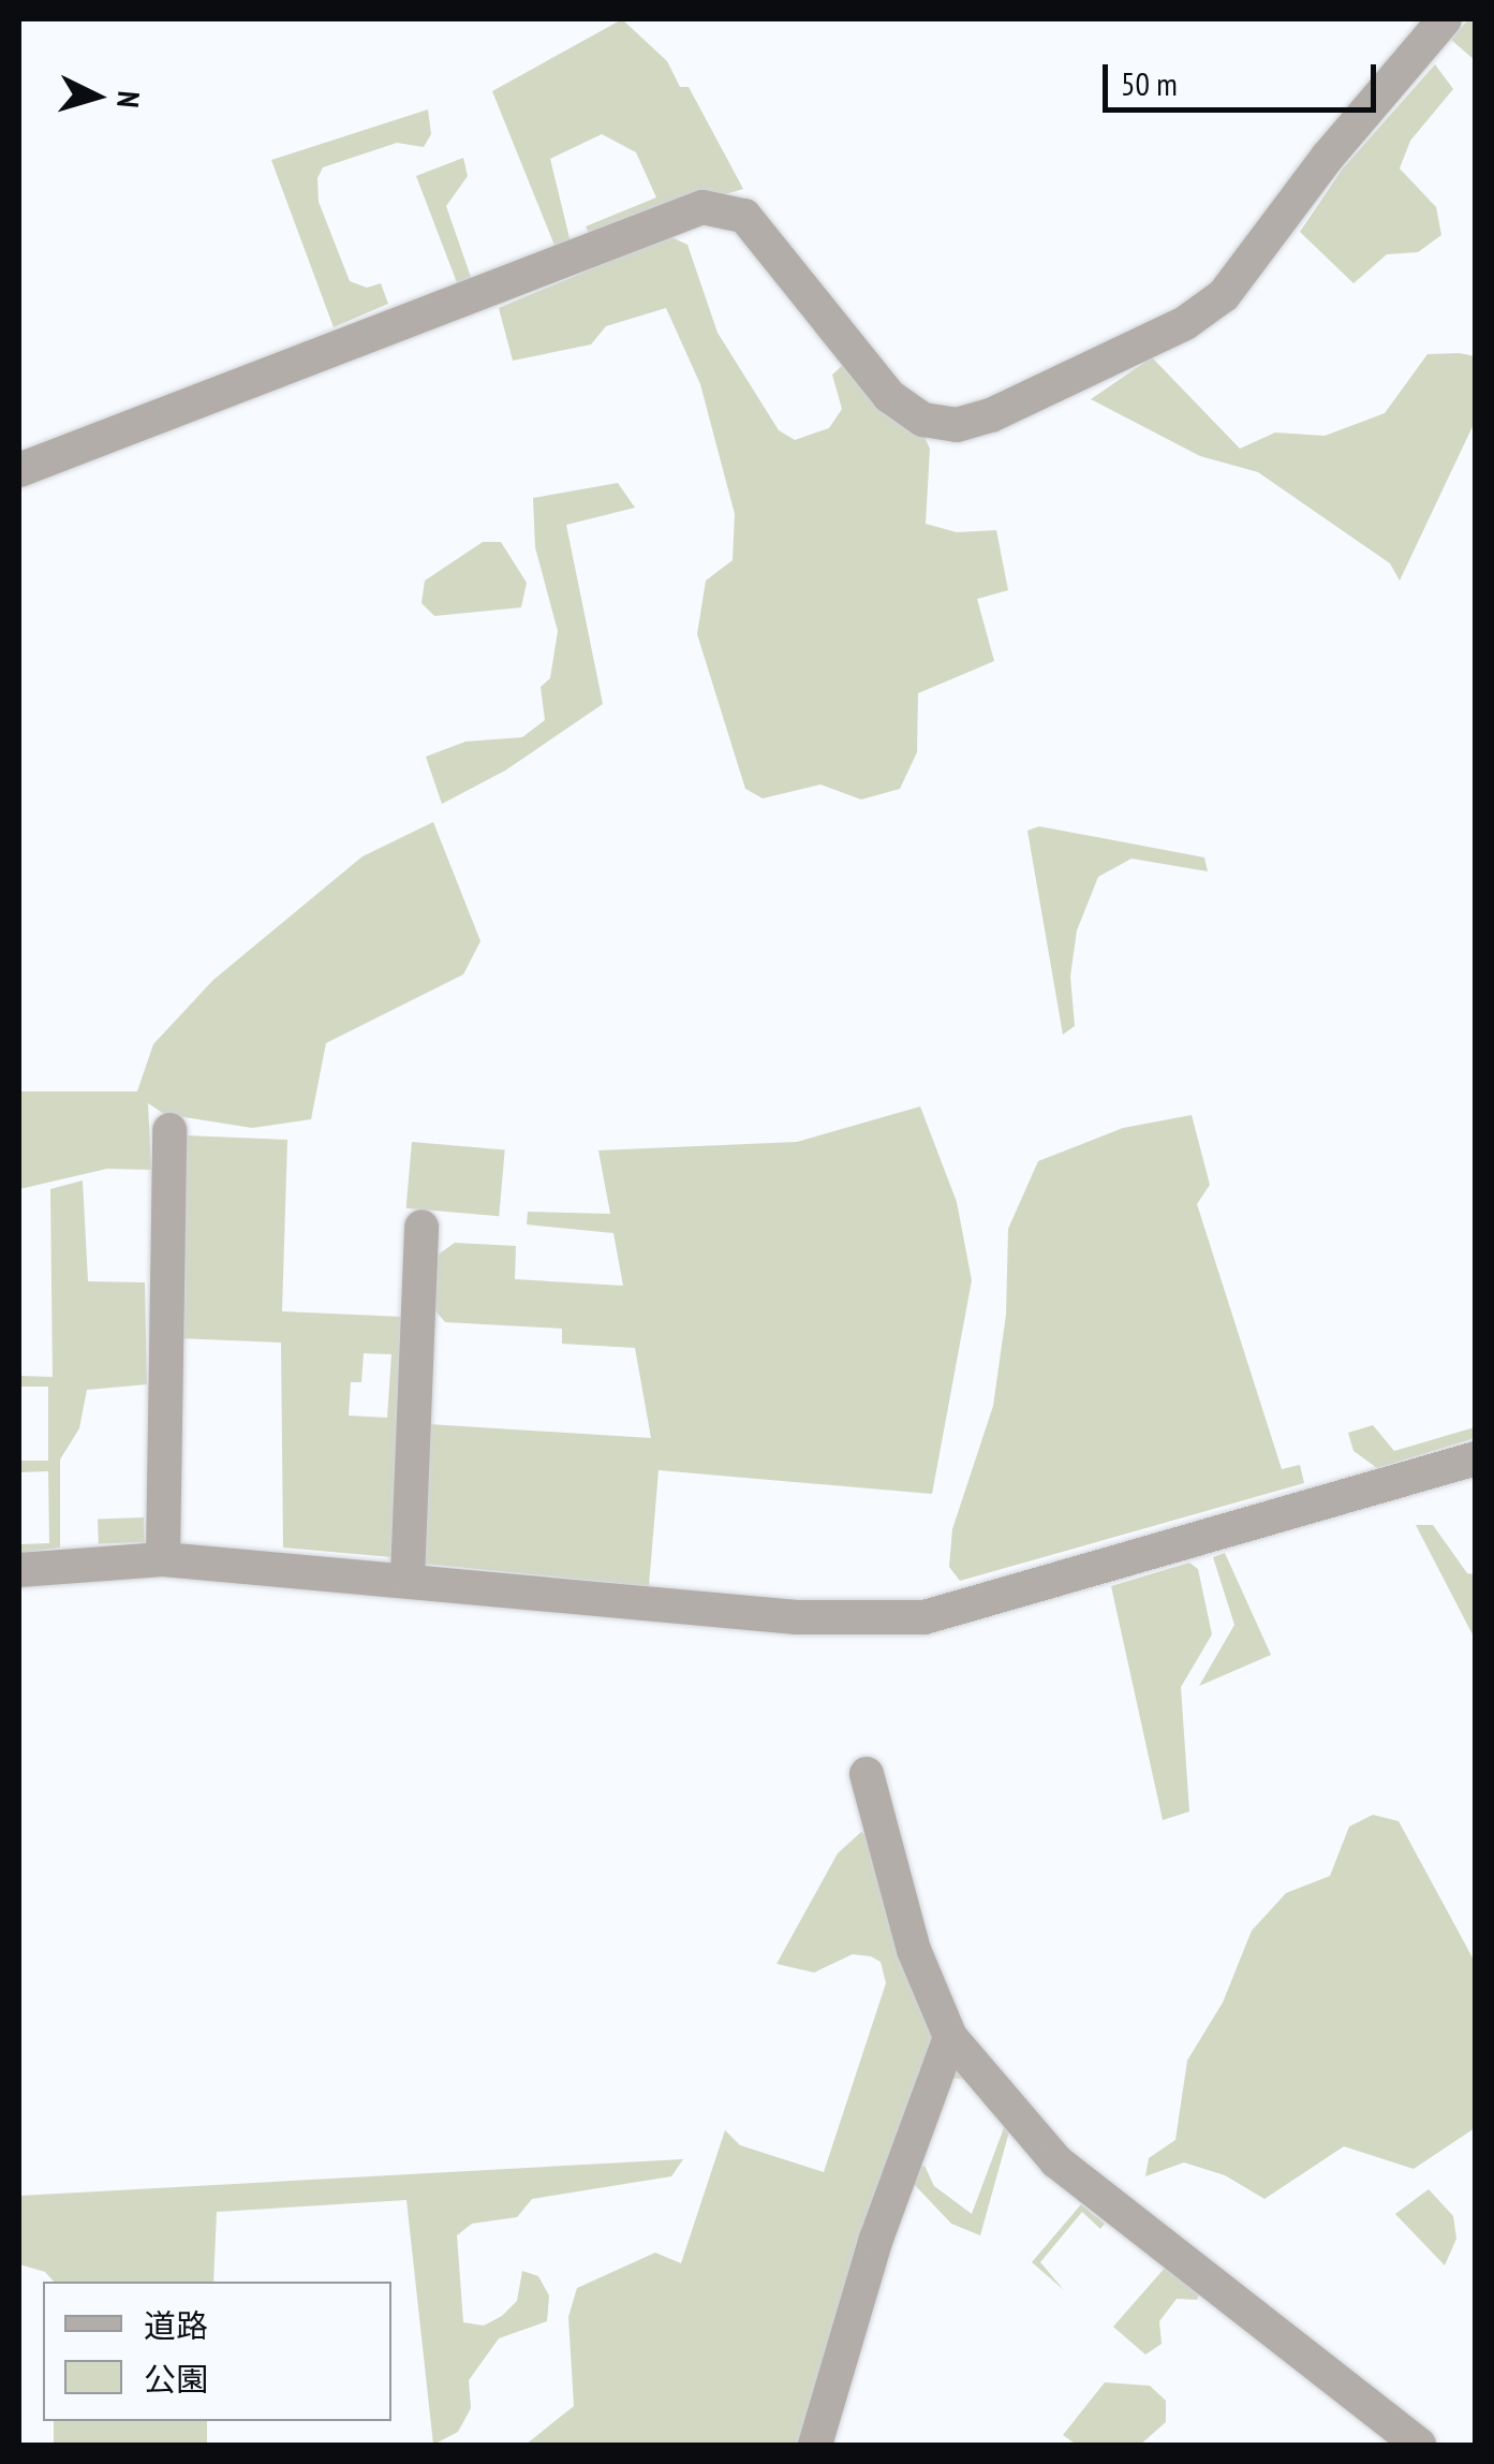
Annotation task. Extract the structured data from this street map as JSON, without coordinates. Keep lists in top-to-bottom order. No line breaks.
{"legend":["道路","公園"],"scale_bar":"50 m","north":"right"}
